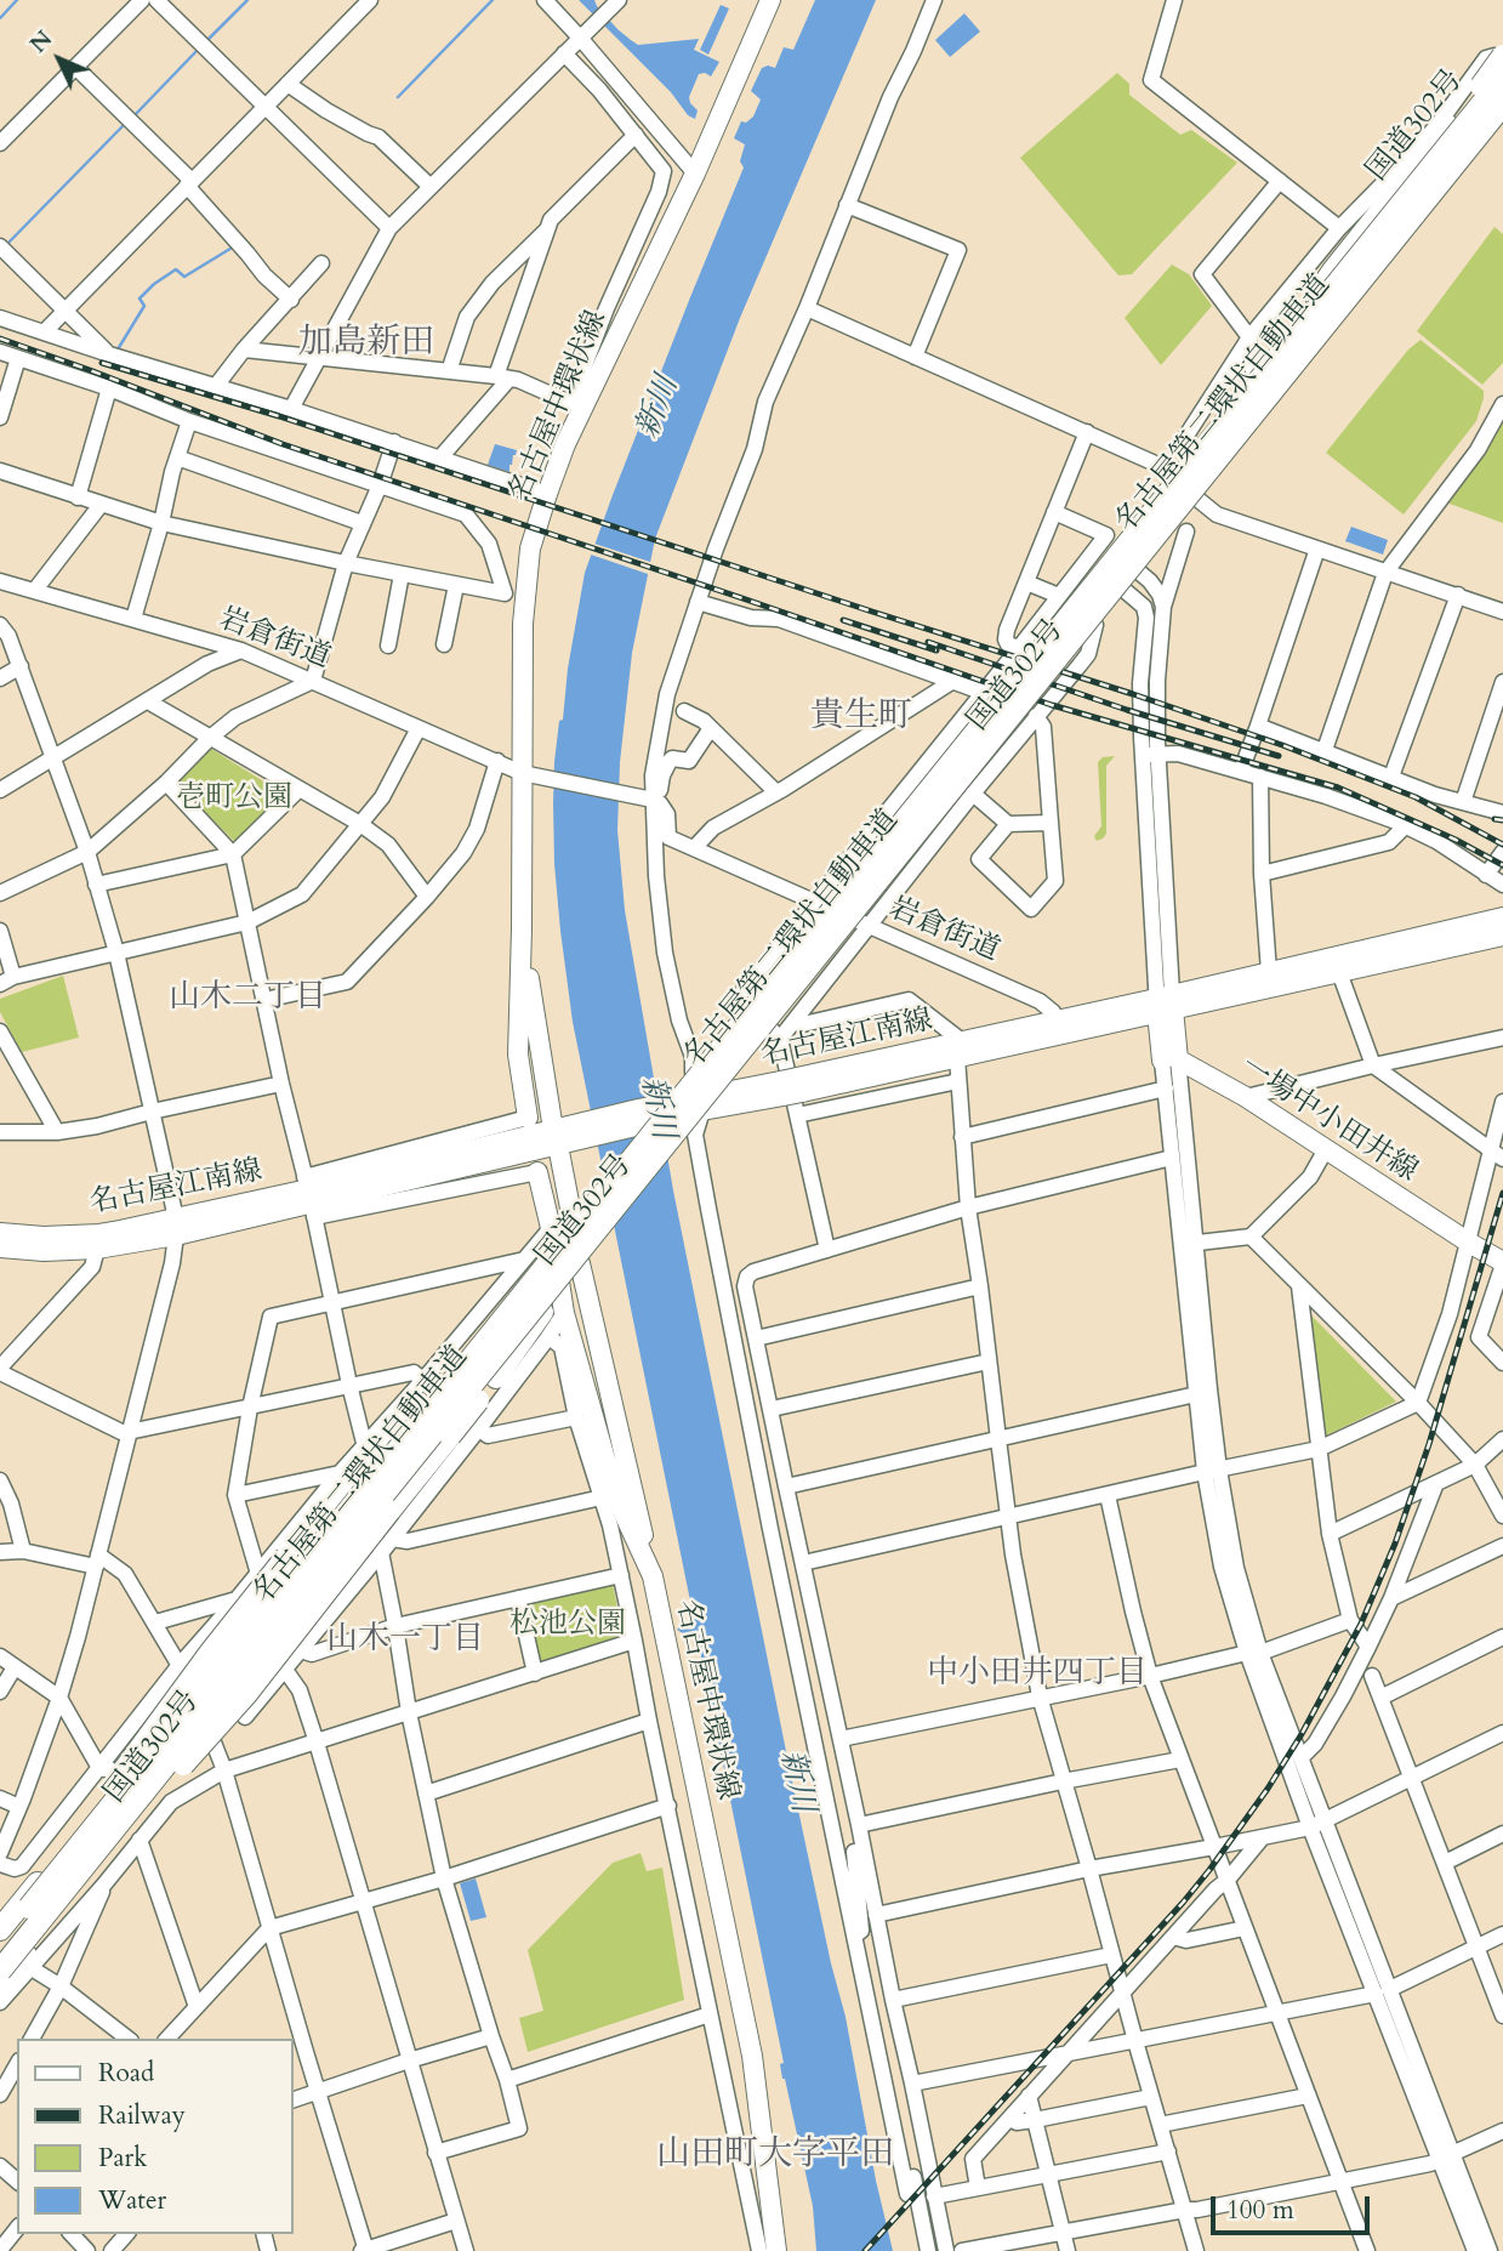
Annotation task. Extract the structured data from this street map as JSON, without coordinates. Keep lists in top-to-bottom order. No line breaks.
{"streets":{"highway":["国道302号","名古屋第二環状自動車道"],"main road":["名古屋中環状線","名古屋江南線","一場中小田井線"],"street":["岩倉街道"]},"crossings":[["国道302号","名古屋中環状線"],["国道302号","名古屋江南線"],["名古屋中環状線","岩倉街道"],["岩倉街道","名古屋江南線"]],"districts":["加島新田","貴生町","山木二丁目","山木一丁目","中小田井四丁目","山田町大字平田"],"water":["新川"],"parks":["壱町公園","松池公園"],"legend":["Road","Railway","Park","Water"],"scale_bar":"100 m","north":"top left"}
